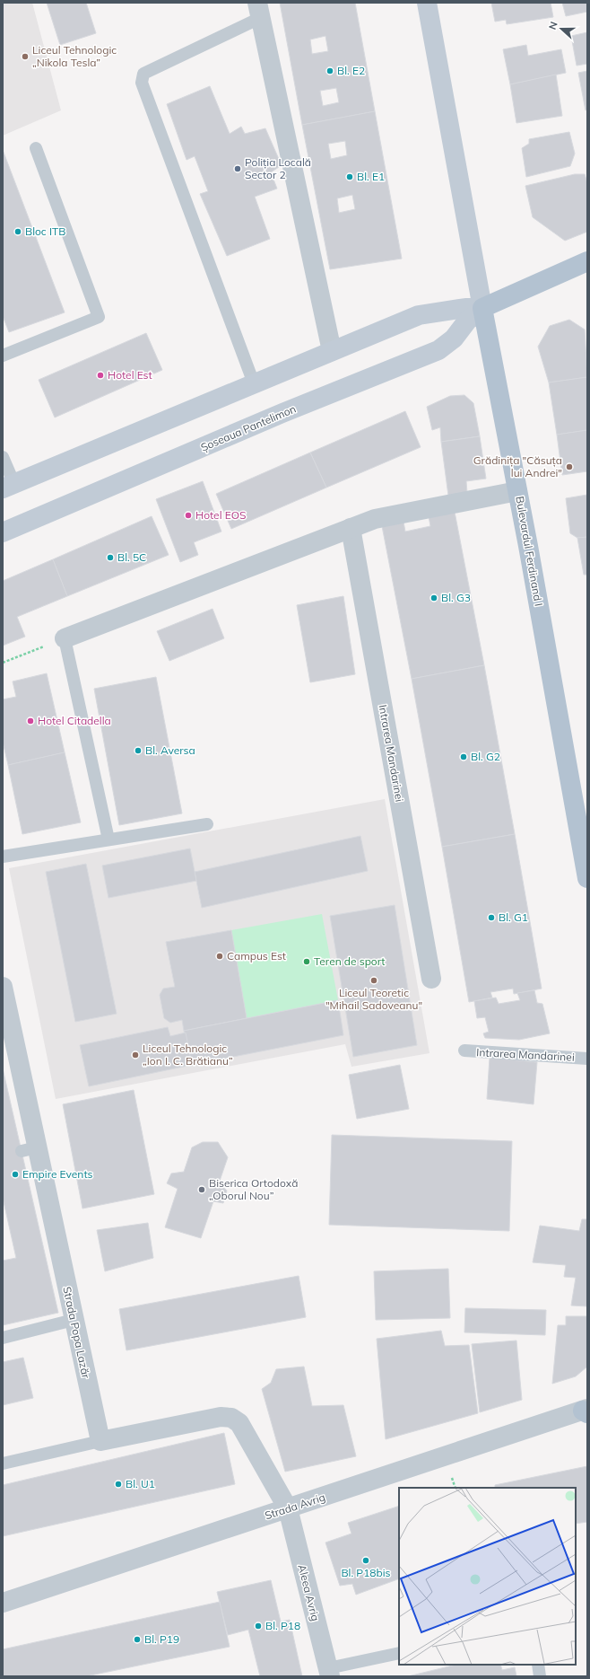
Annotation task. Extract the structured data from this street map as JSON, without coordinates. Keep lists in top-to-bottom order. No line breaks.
{"streets":{"main road":["Șoseaua Pantelimon","Bulevardul Ferdinand I"],"street":["Intrarea Mandarinei","Strada Popa Lazăr","Strada Avrig","Aleea Avrig"]},"crossings":[["Șoseaua Pantelimon","Bulevardul Ferdinand I"],["Strada Avrig","Aleea Avrig"]],"places":["Liceul Tehnologic „Nikola Tesla”","Bl. E2","Poliția Locală Sector 2","Bl. E1","Bloc ITB","Hotel Est","Grădinița \"Căsuța lui Andrei\"","Hotel EOS","Bl. 5C","Bl. G3","Hotel Citadella","Bl. Aversa","Bl. G2","Bl. G1","Campus Est","Teren de sport","Liceul Teoretic \"Mihail Sadoveanu\"","Liceul Tehnologic „Ion I. C. Brătianu”","Empire Events","Biserica Ortodoxă „Oborul Nou”","Bl. U1","Bl. P18bis","Bl. P18","Bl. P19"],"north":"left"}
